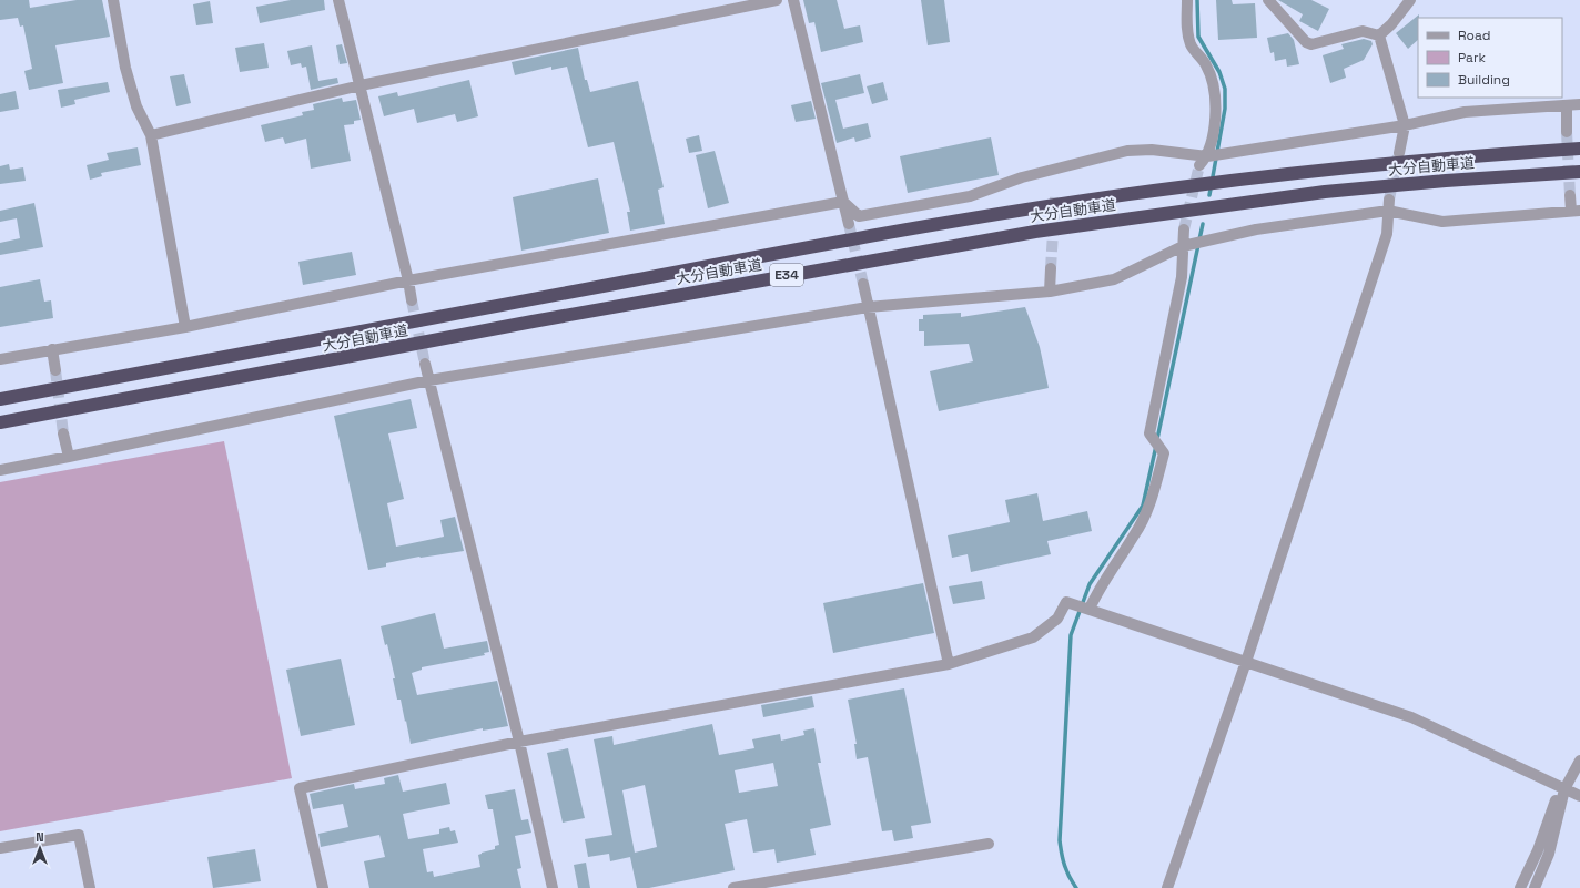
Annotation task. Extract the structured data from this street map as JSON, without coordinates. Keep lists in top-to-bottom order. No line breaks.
{"streets":{"highway":["大分自動車道","E34"]},"legend":["Road","Park","Building"],"north":"top"}
